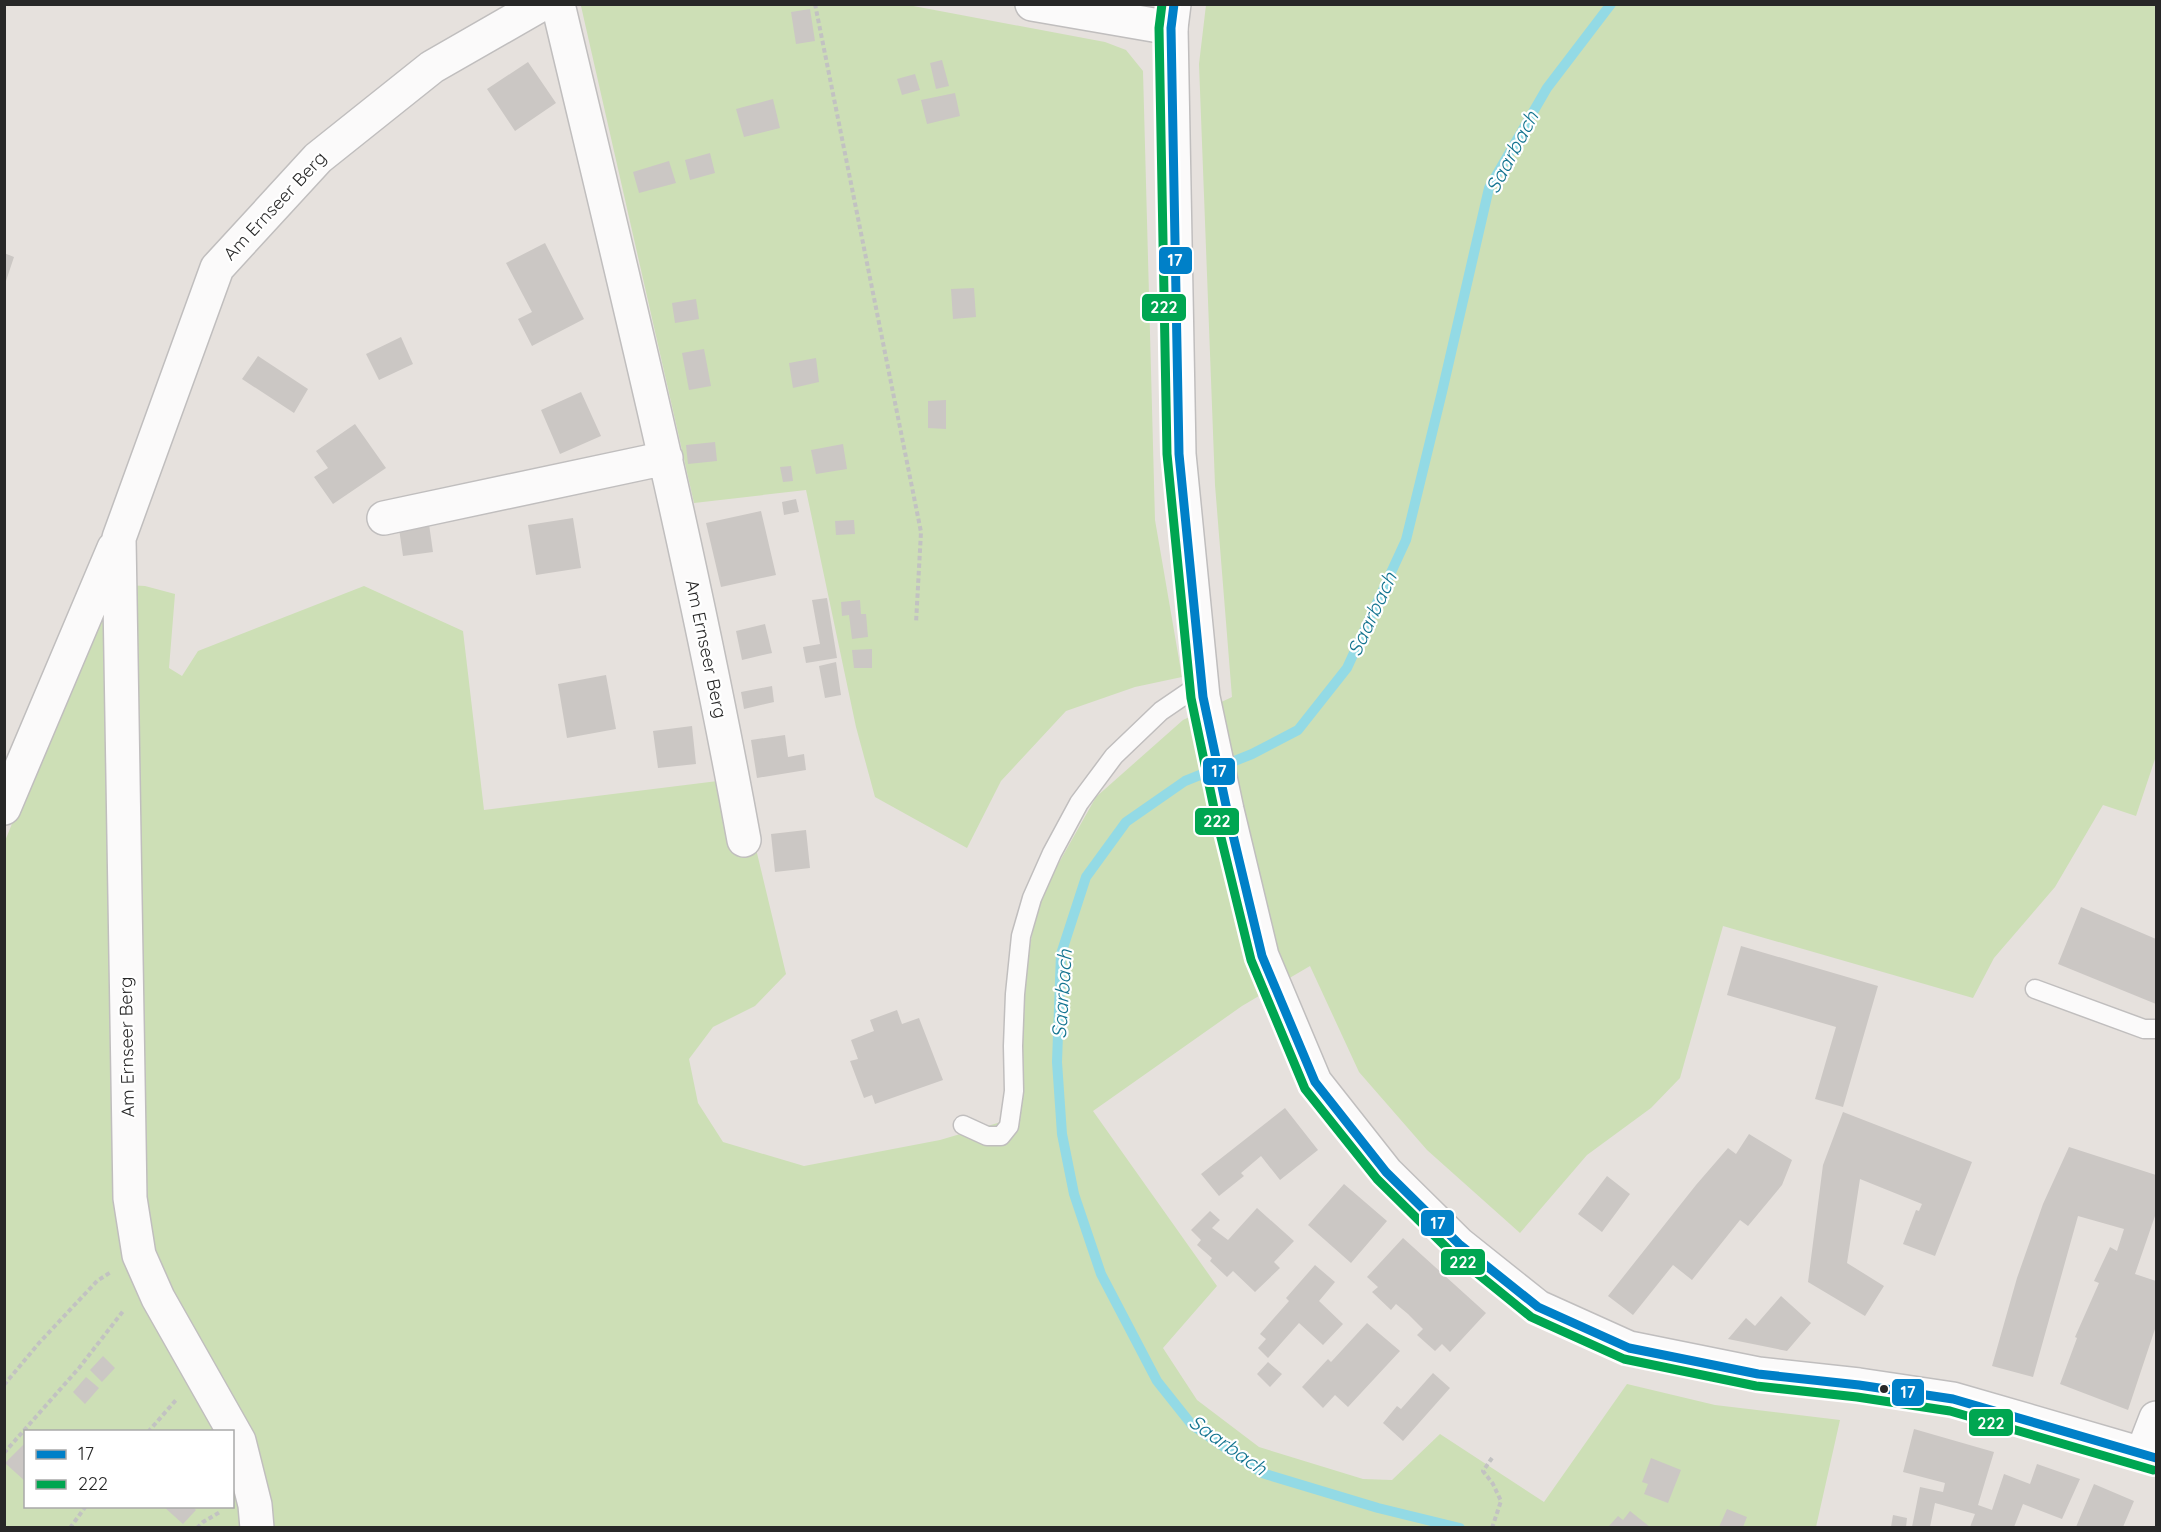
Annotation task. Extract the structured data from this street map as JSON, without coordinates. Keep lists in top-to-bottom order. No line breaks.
{"streets":{"street":["Am Ernseer Berg"]},"water":["Saarbach"],"lines":["transit line 17","transit line 222"],"legend":["17","222"]}
